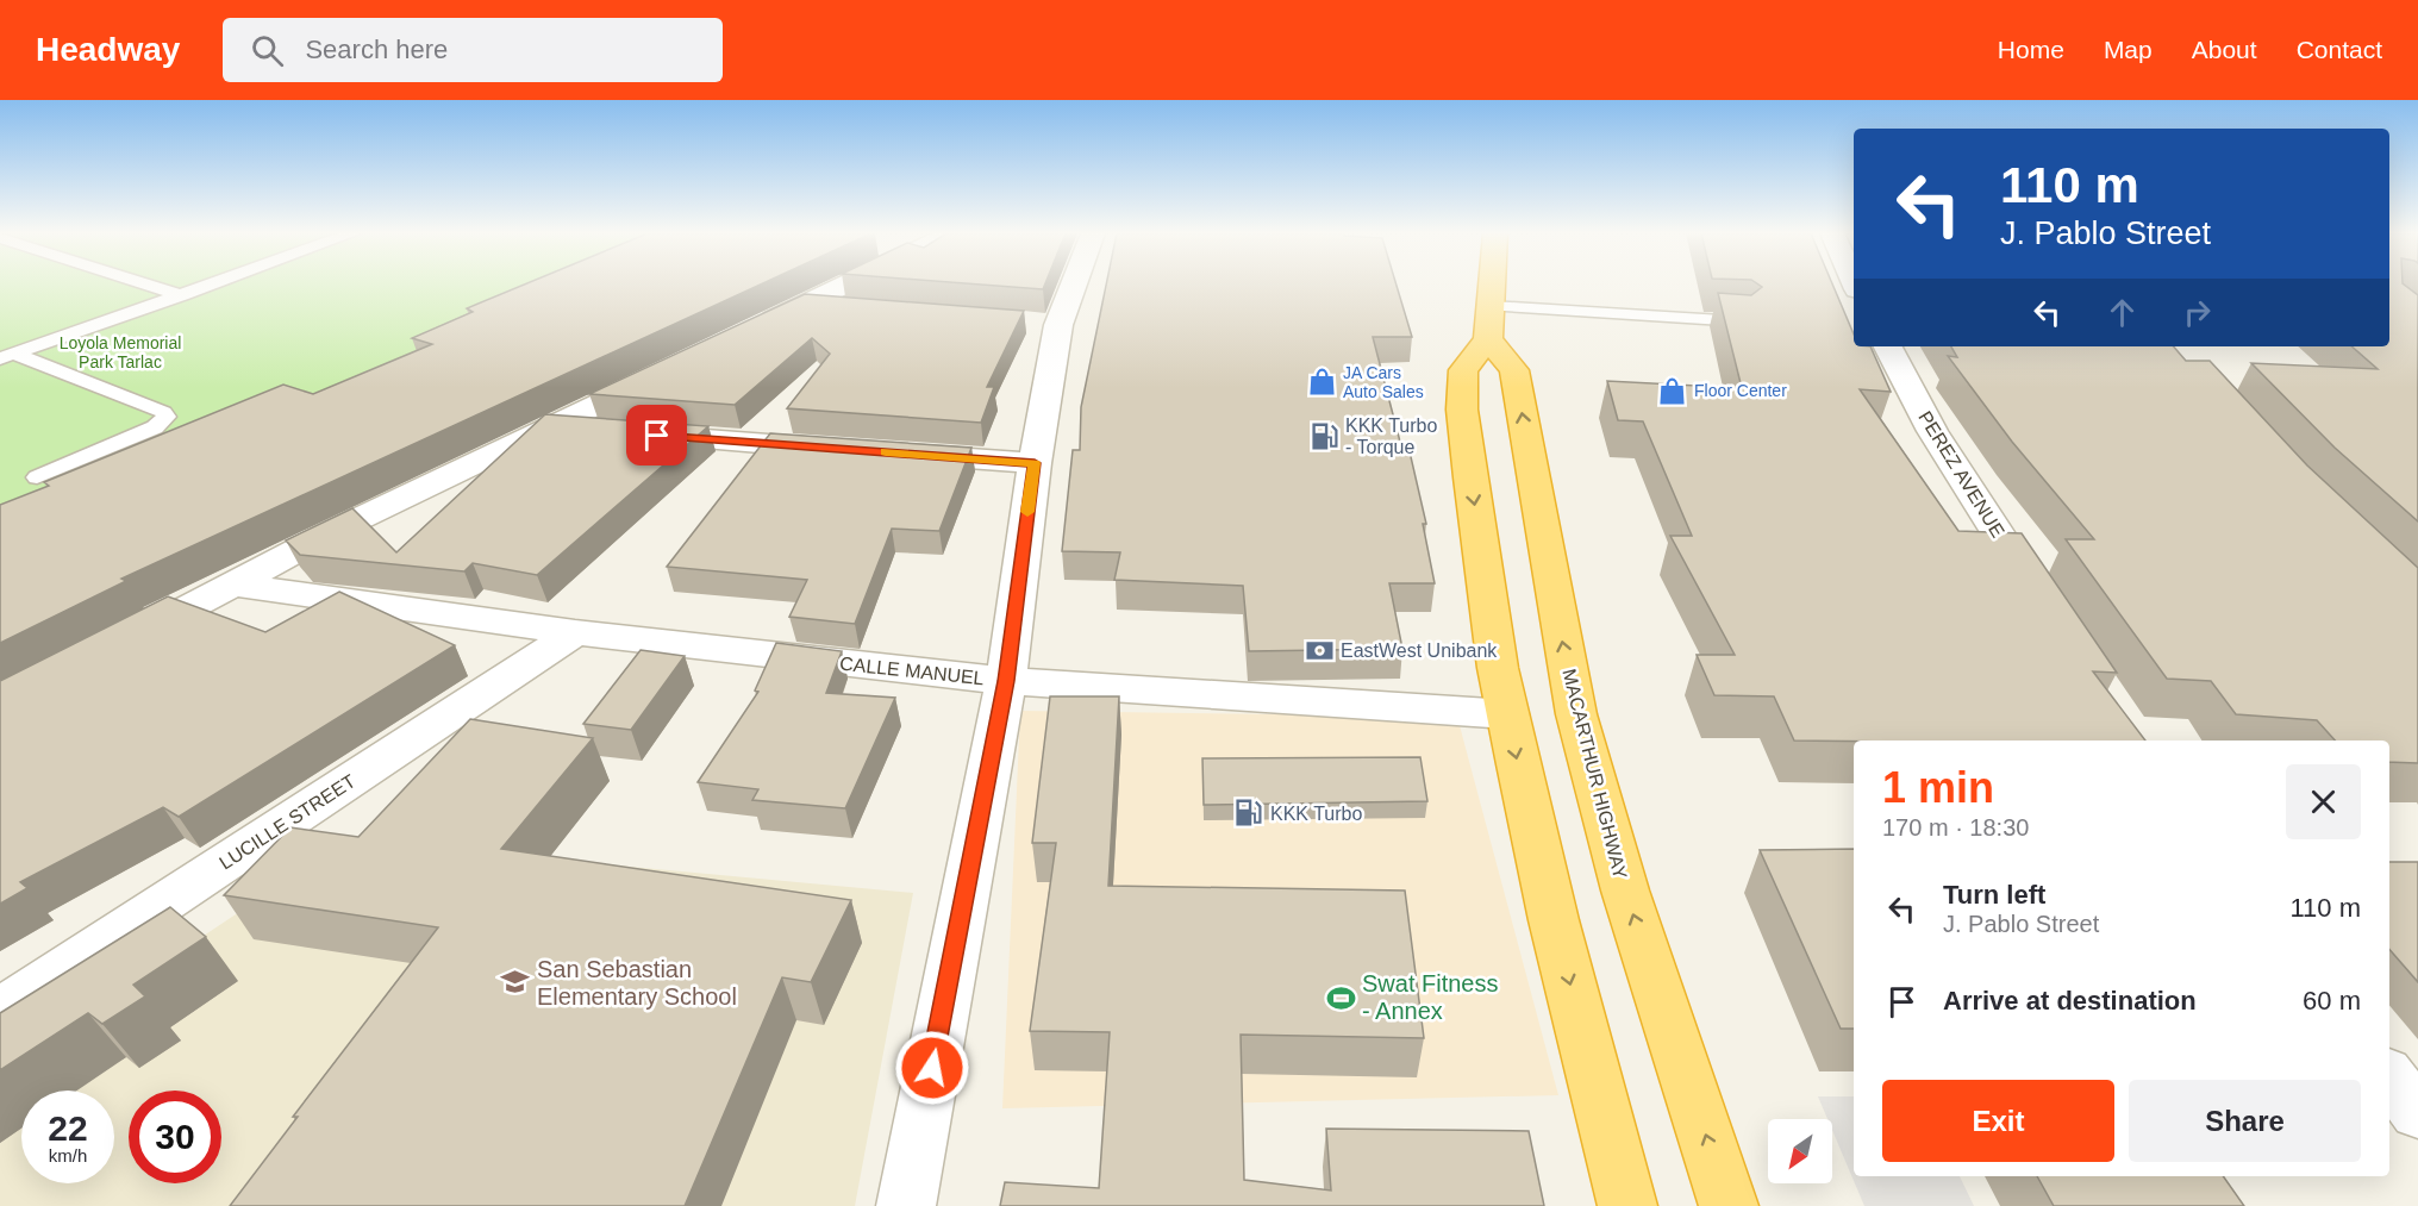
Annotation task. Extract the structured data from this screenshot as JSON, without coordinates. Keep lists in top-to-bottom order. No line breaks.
{"streets":{"highway":["MACARTHUR HIGHWAY"],"street":["PEREZ AVENUE","CALLE MANUEL","LUCILLE STREET"]},"crossings":[["CALLE MANUEL","LUCILLE STREET"]],"parks":["Loyola Memorial Park Tarlac"],"places":{"shop":["JA Cars Auto Sales","Floor Center"],"fuel station":["KKK Turbo - Torque","KKK Turbo"],"bank":["EastWest Unibank"],"school or university":["San Sebastian Elementary School"],"sports":["Swat Fitness - Annex"]},"north":"bottom left","page":{"header":"Headway","search":"Search here","nav":["Home","Map","About","Contact"],"turn":["110 m","J. Pablo Street"],"heading":["1 min","170 m · 18:30"],"list":[{"name":"Turn left","note":"J. Pablo Street","value":"110 m"},{"name":"Arrive at destination","value":"60 m"}],"buttons":["Exit","Share"],"speed":"22 km/h","limit":"30"}}
